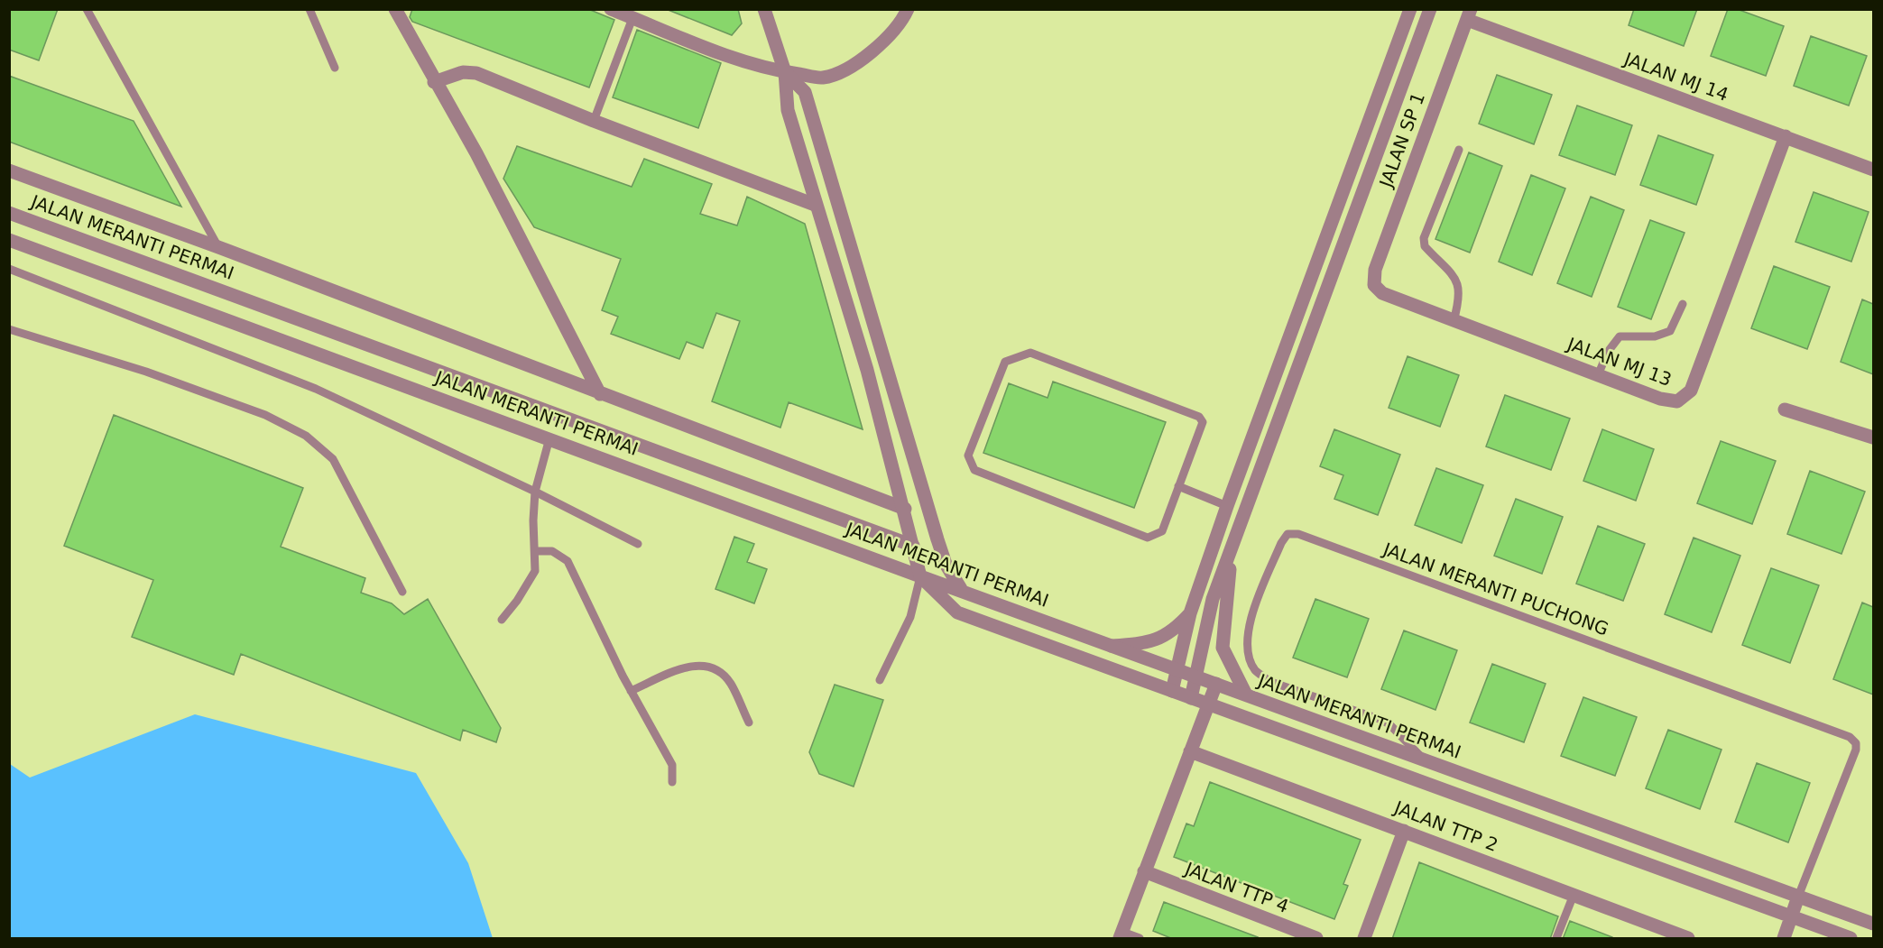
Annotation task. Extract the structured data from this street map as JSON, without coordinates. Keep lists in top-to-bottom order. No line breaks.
{"streets":{"street":["JALAN MJ 14","JALAN SP 1","JALAN MERANTI PERMAI","JALAN MJ 13","JALAN TTP 2","JALAN TTP 4"],"lane":["JALAN MERANTI PUCHONG"]},"crossings":[["JALAN MJ 14","JALAN SP 1"],["JALAN MJ 14","JALAN MJ 13"],["JALAN SP 1","JALAN MJ 13"],["JALAN MERANTI PERMAI","JALAN MERANTI PUCHONG"]]}
